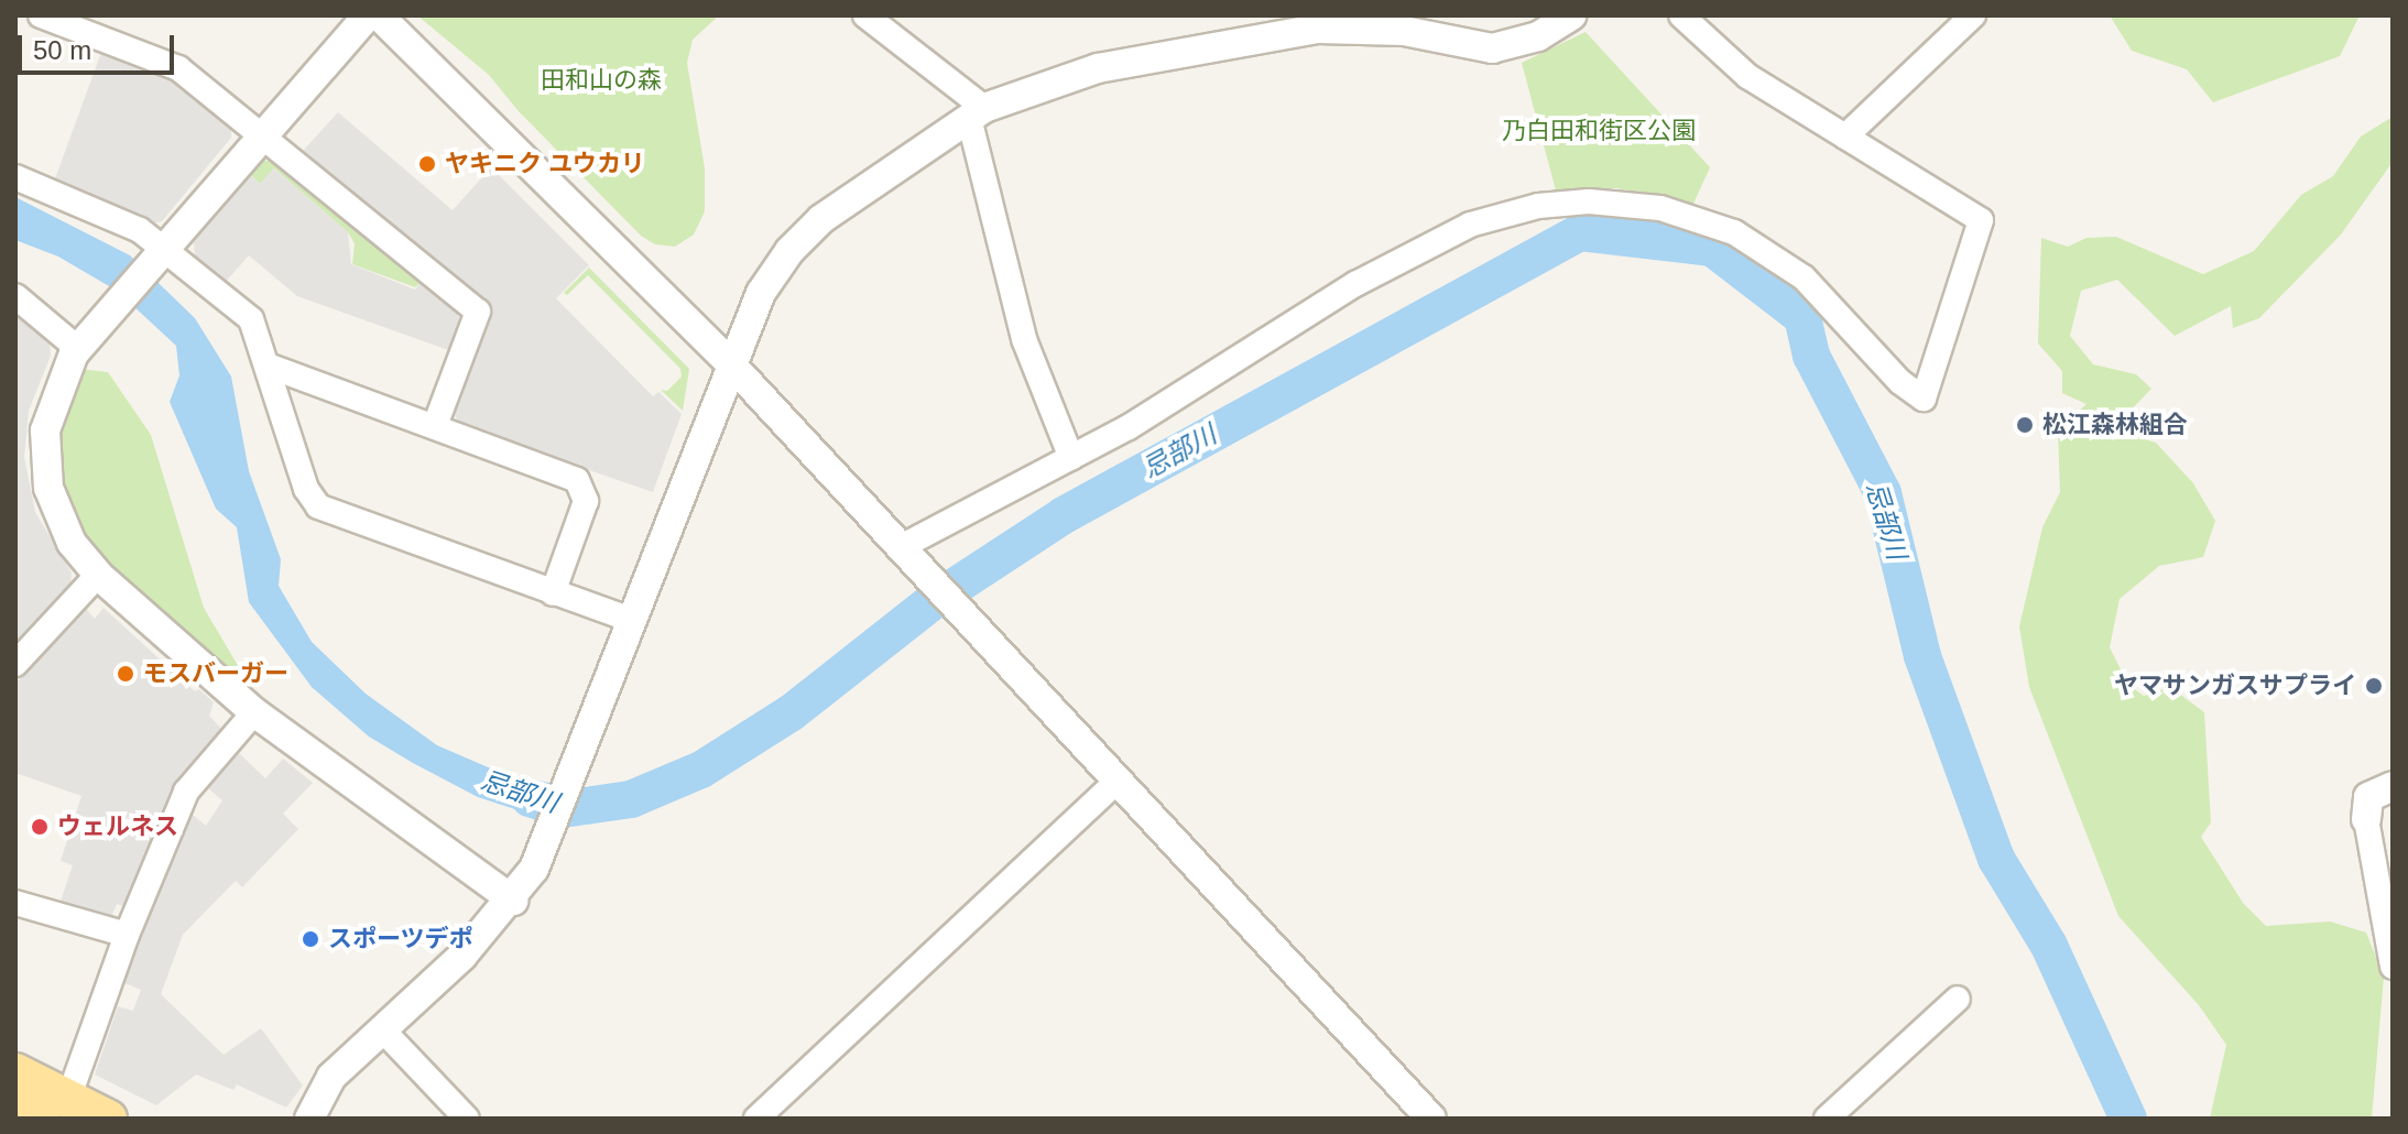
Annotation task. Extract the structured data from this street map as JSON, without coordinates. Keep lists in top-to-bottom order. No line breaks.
{"water":["忌部川"],"parks":["田和山の森","乃白田和街区公園"],"places":["ヤキニク ユウカリ","松江森林組合","モスバーガー","ヤマサンガスサプライ","ウェルネス","スポーツデポ"],"scale_bar":"50 m"}
